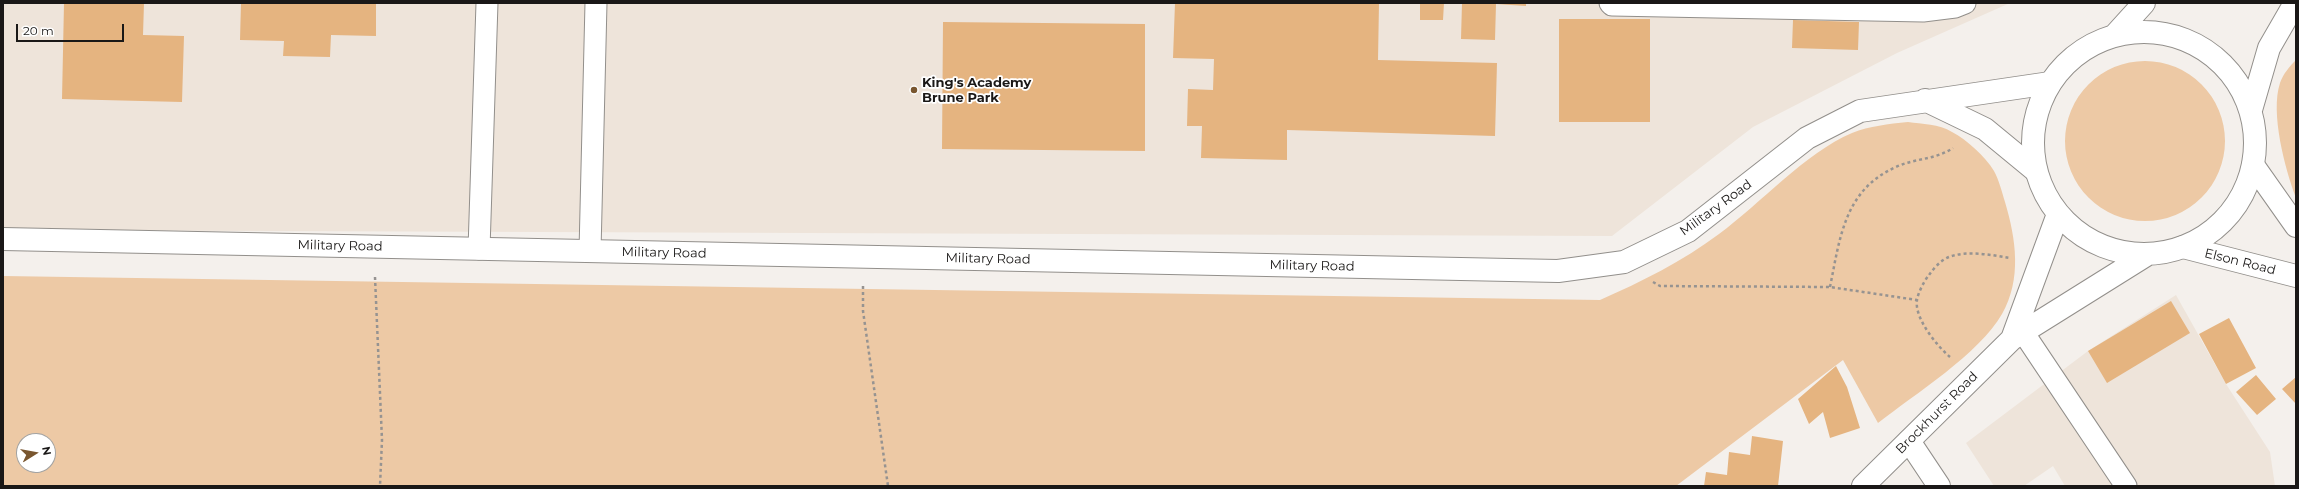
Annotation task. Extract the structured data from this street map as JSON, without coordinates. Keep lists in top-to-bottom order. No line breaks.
{"streets":{"street":["Military Road","Elson Road","Brockhurst Road"]},"places":["King's Academy Brune Park"],"scale_bar":"20 m","north":"right"}
